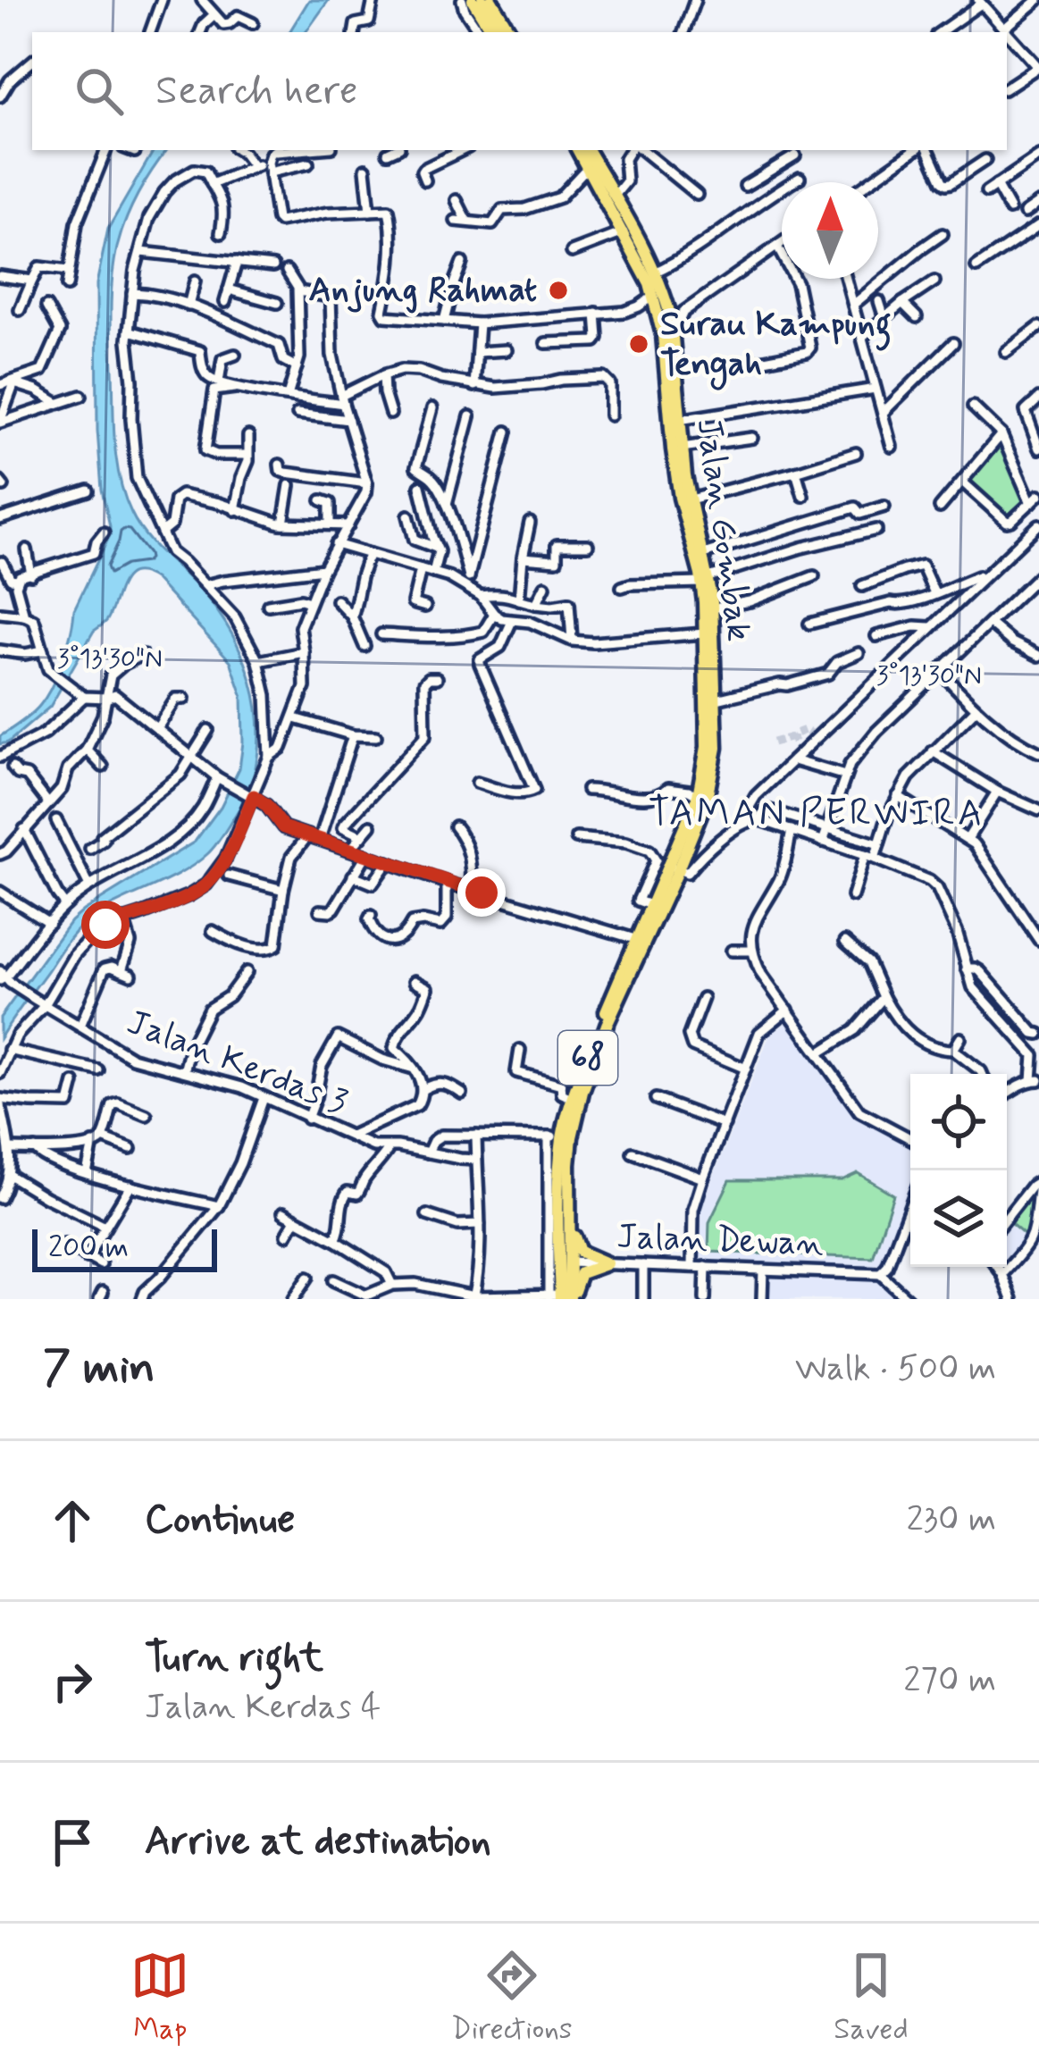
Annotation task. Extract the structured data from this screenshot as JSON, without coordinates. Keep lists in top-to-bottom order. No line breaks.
{"streets":{"main road":["Jalan Gombak","68"],"street":["Jalan Kerdas 3","Jalan Dewan"]},"crossings":[["Jalan Gombak","Jalan Dewan"]],"districts":["TAMAN PERWIRA"],"places":["Anjung Rahmat","Surau Kampung Tengah"],"scale_bar":"200 m","north":"top","page":{"search":"Search here","scale":"200 m","heading":["7 min","Walk · 500 m"],"list":[["Continue","230 m"],["Turn right","Jalan Kerdas 4","270 m"],"Arrive at destination"],"nav":["Map","Directions","Saved"]},"coordinates":["3°13'30\"N"]}
